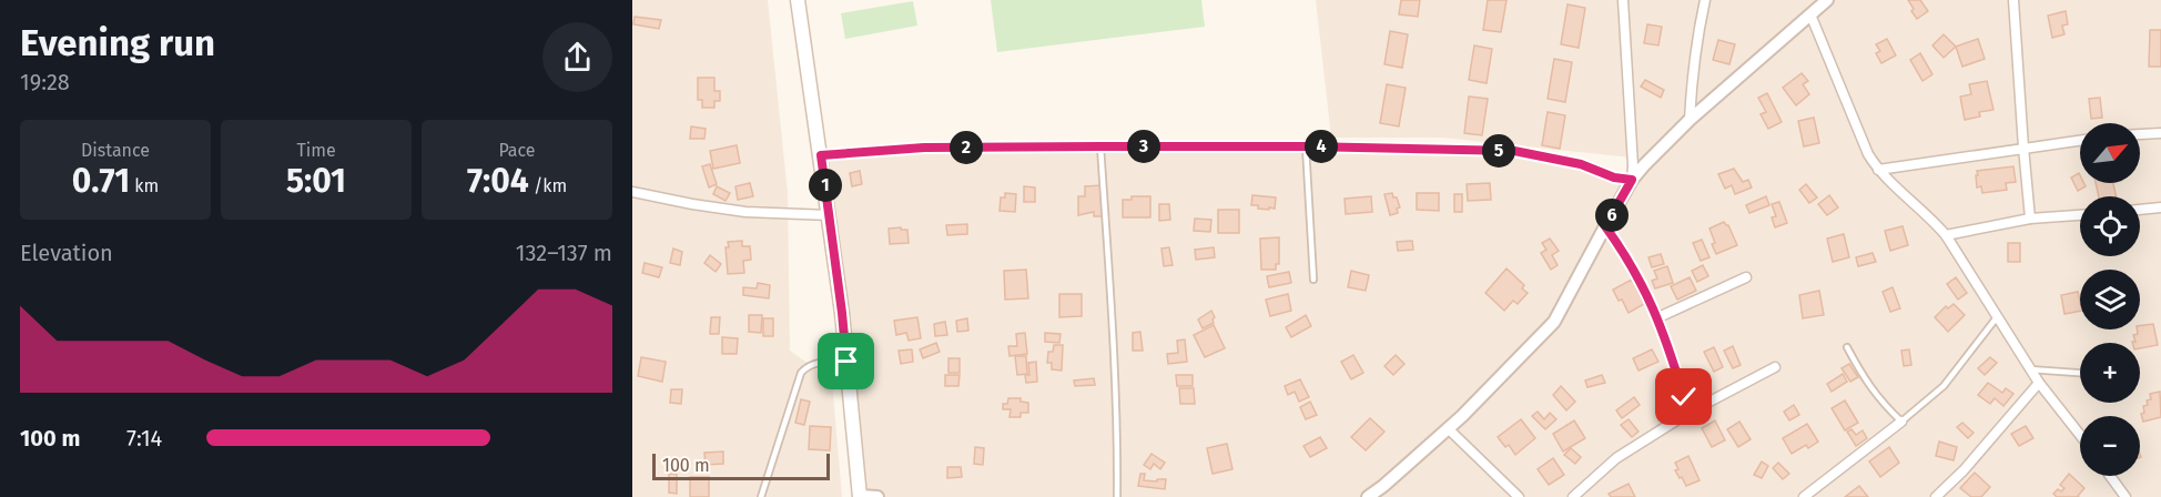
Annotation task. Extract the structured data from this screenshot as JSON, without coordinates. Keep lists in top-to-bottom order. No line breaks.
{"scale_bar":"100 m","north":"top right","page":{"heading":["Evening run","19:28"],"stats":[["Distance","0.71 km"],["Time","5:01"],["Pace","7:04 /km"]],"map_buttons":["+","−"],"pins":["3","4","2","5","1","6"],"chart":["Elevation","132–137 m"],"list":[{"name":"100 m","note":"7:14"}],"scale":"100 m"}}
